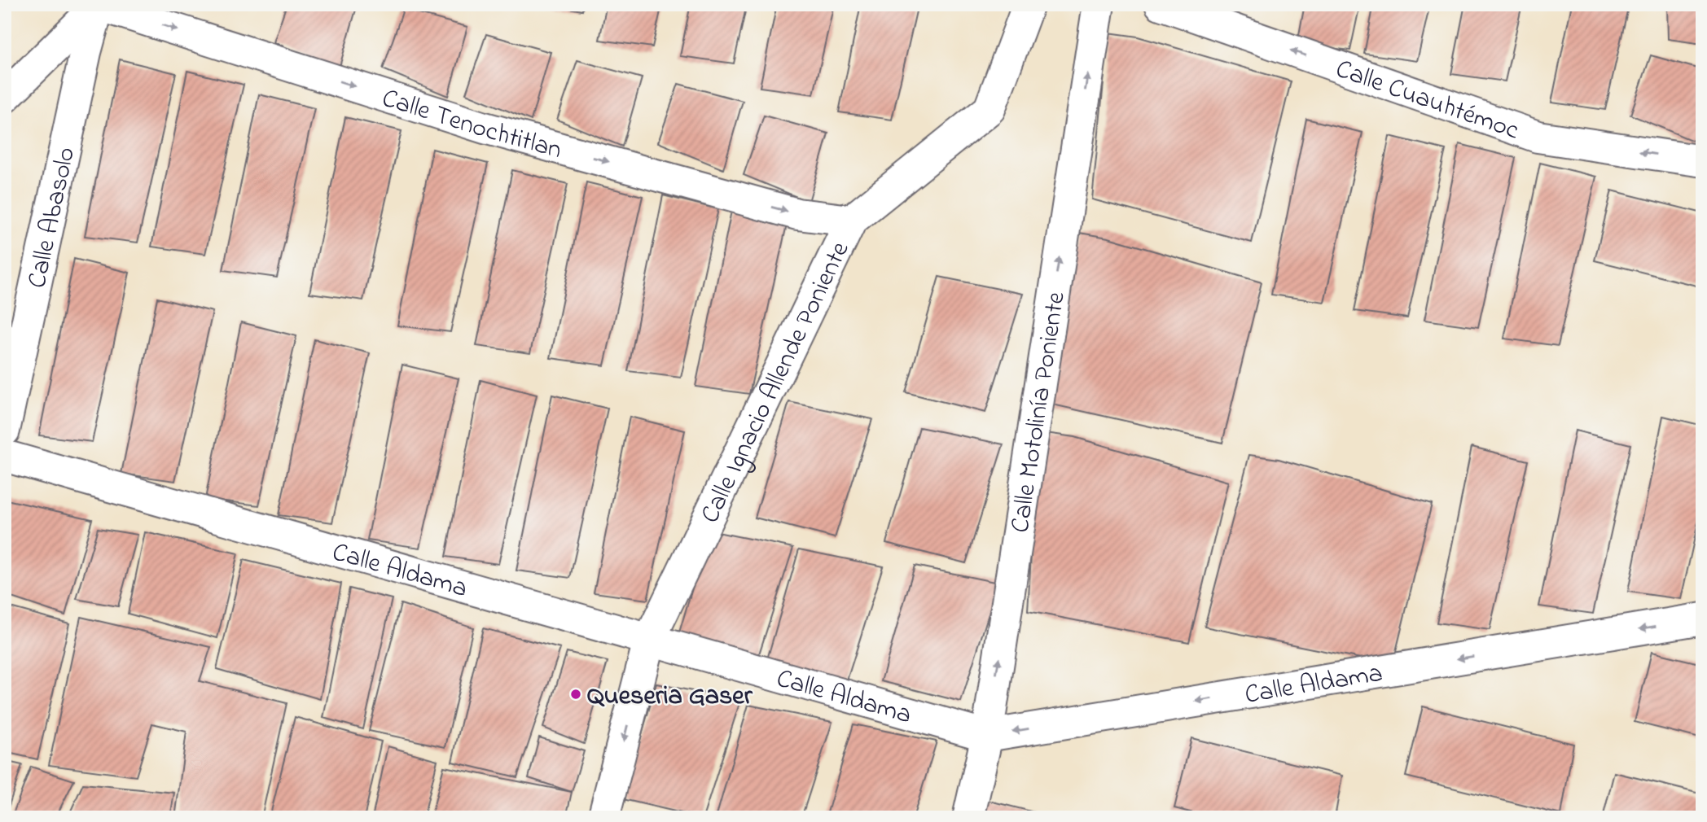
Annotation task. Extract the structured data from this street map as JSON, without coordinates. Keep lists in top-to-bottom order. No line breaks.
{"streets":{"street":["Calle Cuauhtémoc","Calle Tenochtitlan","Calle Abasolo","Calle Ignacio Allende Poniente","Calle Motolinía Poniente","Calle Aldama"]},"crossings":[["Calle Tenochtitlan","Calle Abasolo"],["Calle Tenochtitlan","Calle Ignacio Allende Poniente"],["Calle Ignacio Allende Poniente","Calle Aldama"],["Calle Motolinía Poniente","Calle Aldama"]],"one_way":["Calle Cuauhtémoc","Calle Tenochtitlan","Calle Motolinía Poniente","Calle Aldama"],"places":["Queseria Gaser"]}
